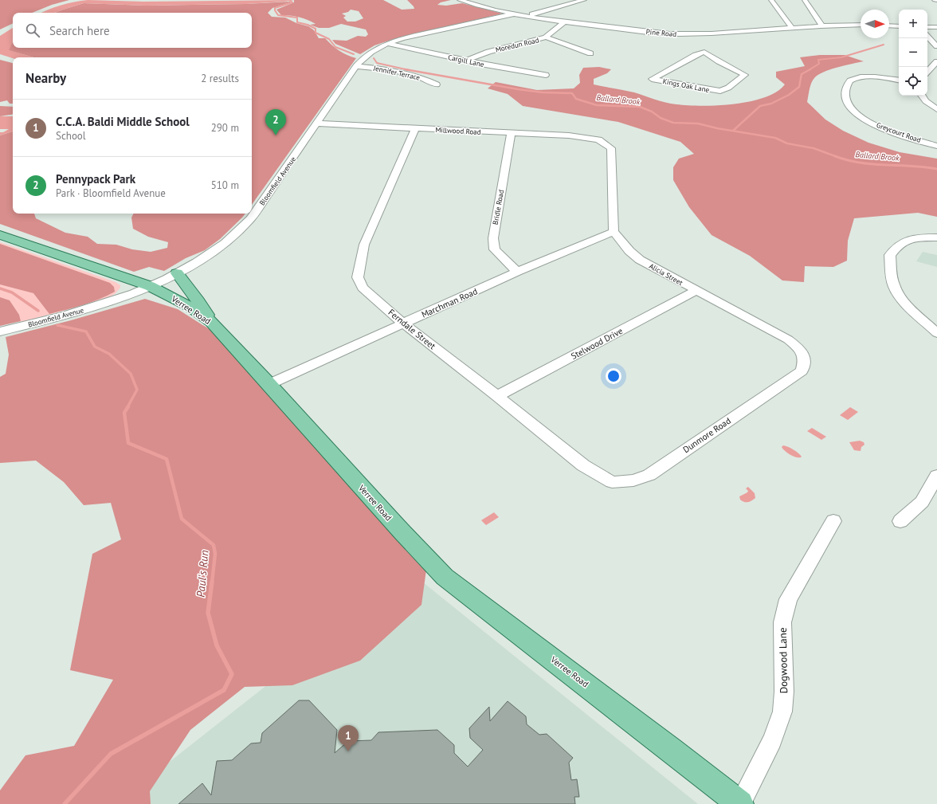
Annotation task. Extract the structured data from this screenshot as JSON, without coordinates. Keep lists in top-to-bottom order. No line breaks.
{"streets":{"main road":["Verree Road"],"street":["Pine Road","Moredun Road","Cargill Lane","Jennifer Terrace","Kings Oak Lane","Millwood Road","Greycourt Road","Bloomfield Avenue","Bridle Road","Alicia Street","Marchman Road","Ferndale Street","Stelwood Drive","Dunmore Road","Dogwood Lane"]},"crossings":[["Pine Road","Moredun Road"],["Pine Road","Bloomfield Avenue"],["Moredun Road","Cargill Lane"],["Cargill Lane","Bloomfield Avenue"],["Jennifer Terrace","Bloomfield Avenue"],["Millwood Road","Bloomfield Avenue"],["Millwood Road","Bridle Road"],["Millwood Road","Alicia Street"],["Millwood Road","Marchman Road"],["Millwood Road","Ferndale Street"],["Bloomfield Avenue","Verree Road"],["Bridle Road","Marchman Road"],["Alicia Street","Marchman Road"],["Alicia Street","Stelwood Drive"],["Alicia Street","Dunmore Road"],["Marchman Road","Verree Road"],["Marchman Road","Ferndale Street"],["Verree Road","Dogwood Lane"],["Ferndale Street","Stelwood Drive"],["Ferndale Street","Dunmore Road"]],"water":["Ballard Brook","Paul's Run"],"north":"right","page":{"map_buttons":["+","−"],"search":"Search here","heading":["Nearby","2 results"],"list":[{"mark":"1","name":"C.C.A. Baldi Middle School","note":"School","value":"290 m"},{"mark":"2","name":"Pennypack Park","note":"Park · Bloomfield Avenue","value":"510 m"}],"pins":["2","1"]}}
